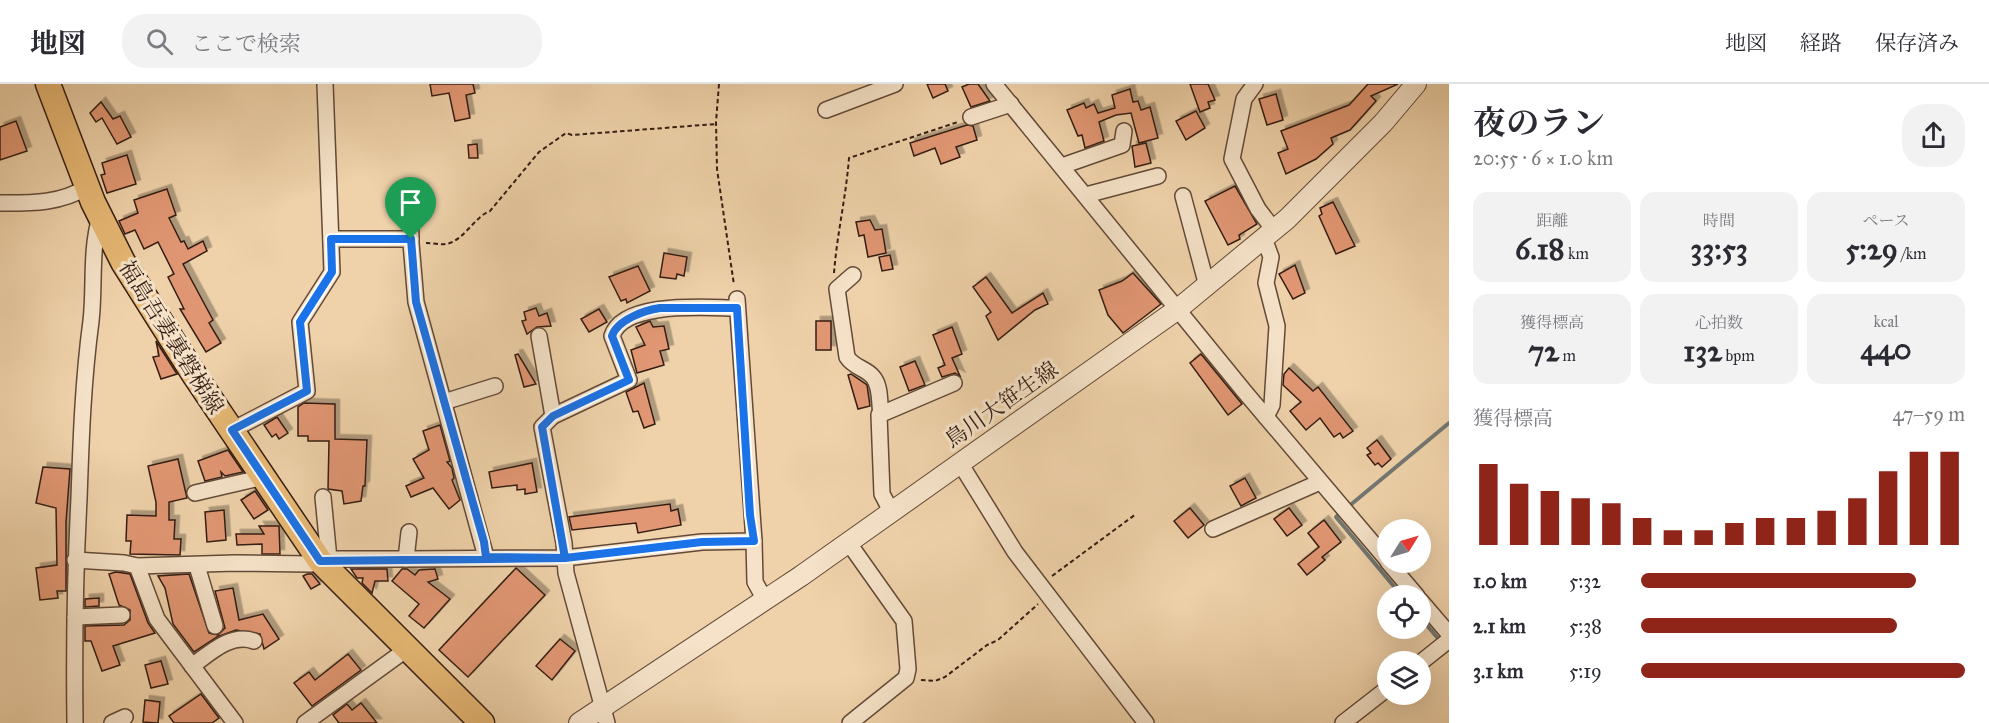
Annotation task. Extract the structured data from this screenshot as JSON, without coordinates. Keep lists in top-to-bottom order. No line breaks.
{"streets":{"main road":["福島吾妻裏磐梯線"],"street":["鳥川大笹生線"]},"north":"top right","page":{"header":"地図","search":"ここで検索","nav":["地図","経路","保存済み"],"heading":["夜のラン","20:55 · 6 × 1.0 km"],"stats":[["距離","6.18 km"],["時間","33:53"],["ペース","5:29 /km"],["獲得標高","72 m"],["心拍数","132 bpm"],["kcal","440"]],"chart":["獲得標高","47–59 m"],"list":[{"name":"1.0 km","note":"5:32"},{"name":"2.1 km","note":"5:38"},{"name":"3.1 km","note":"5:19"}]}}
